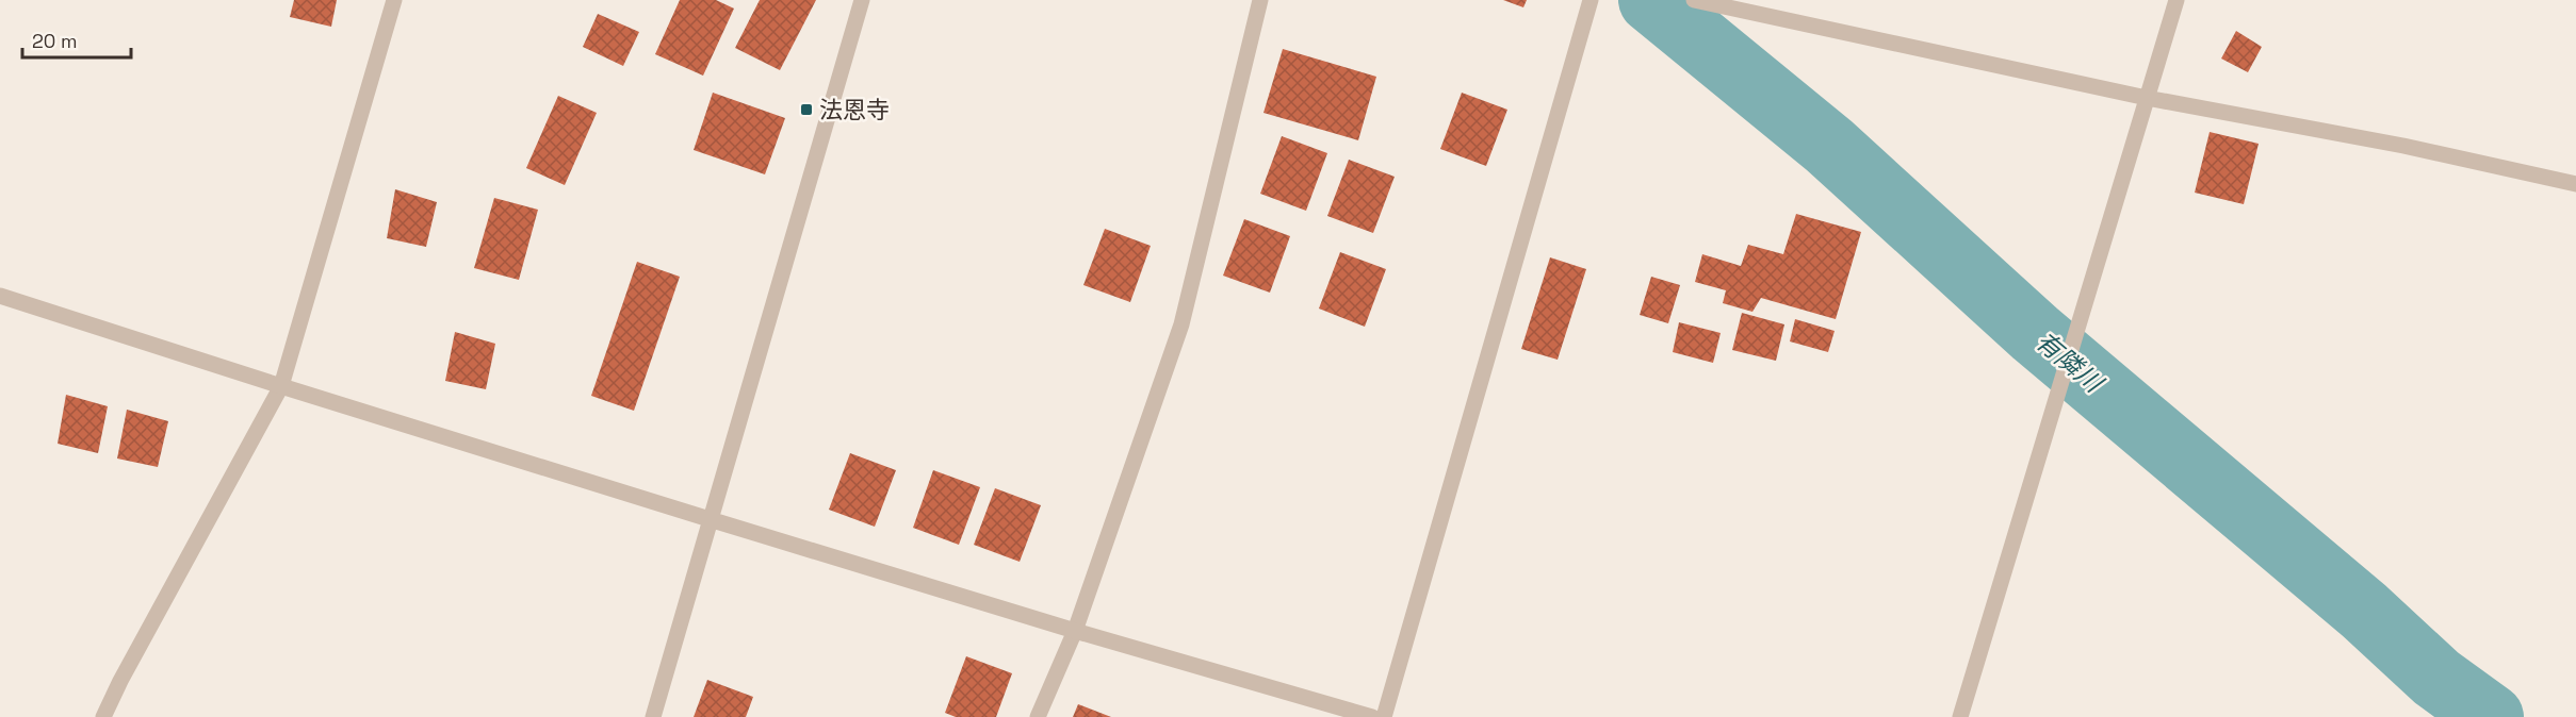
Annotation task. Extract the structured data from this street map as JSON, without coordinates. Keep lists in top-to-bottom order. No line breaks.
{"water":["有隣川"],"places":{"transit":["法恩寺"]},"scale_bar":"20 m"}
